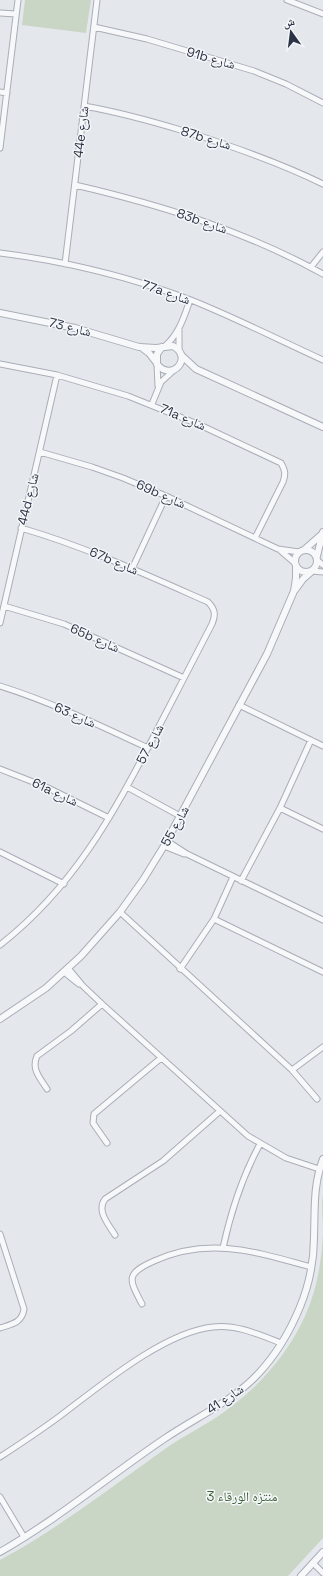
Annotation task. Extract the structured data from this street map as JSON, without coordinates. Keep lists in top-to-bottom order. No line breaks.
{"streets":{"street":["91b شارع","44e شارع","87b شارع","83b شارع","77a شارع","شارع 73","71a شارع","69b شارع","44d شارع","67b شارع","65b شارع","شارع 63","شارع 57","61a شارع","شارع 55","شارع 41"]},"crossings":[["91b شارع","44e شارع"],["44e شارع","87b شارع"],["44e شارع","83b شارع"],["44e شارع","77a شارع"],["71a شارع","69b شارع"],["71a شارع","44d شارع"],["69b شارع","44d شارع"],["69b شارع","شارع 55"],["44d شارع","67b شارع"],["44d شارع","65b شارع"],["67b شارع","شارع 57"],["65b شارع","شارع 57"],["شارع 63","شارع 57"],["شارع 57","61a شارع"]],"parks":["منتزه الورقاء 3"],"north":"top"}
